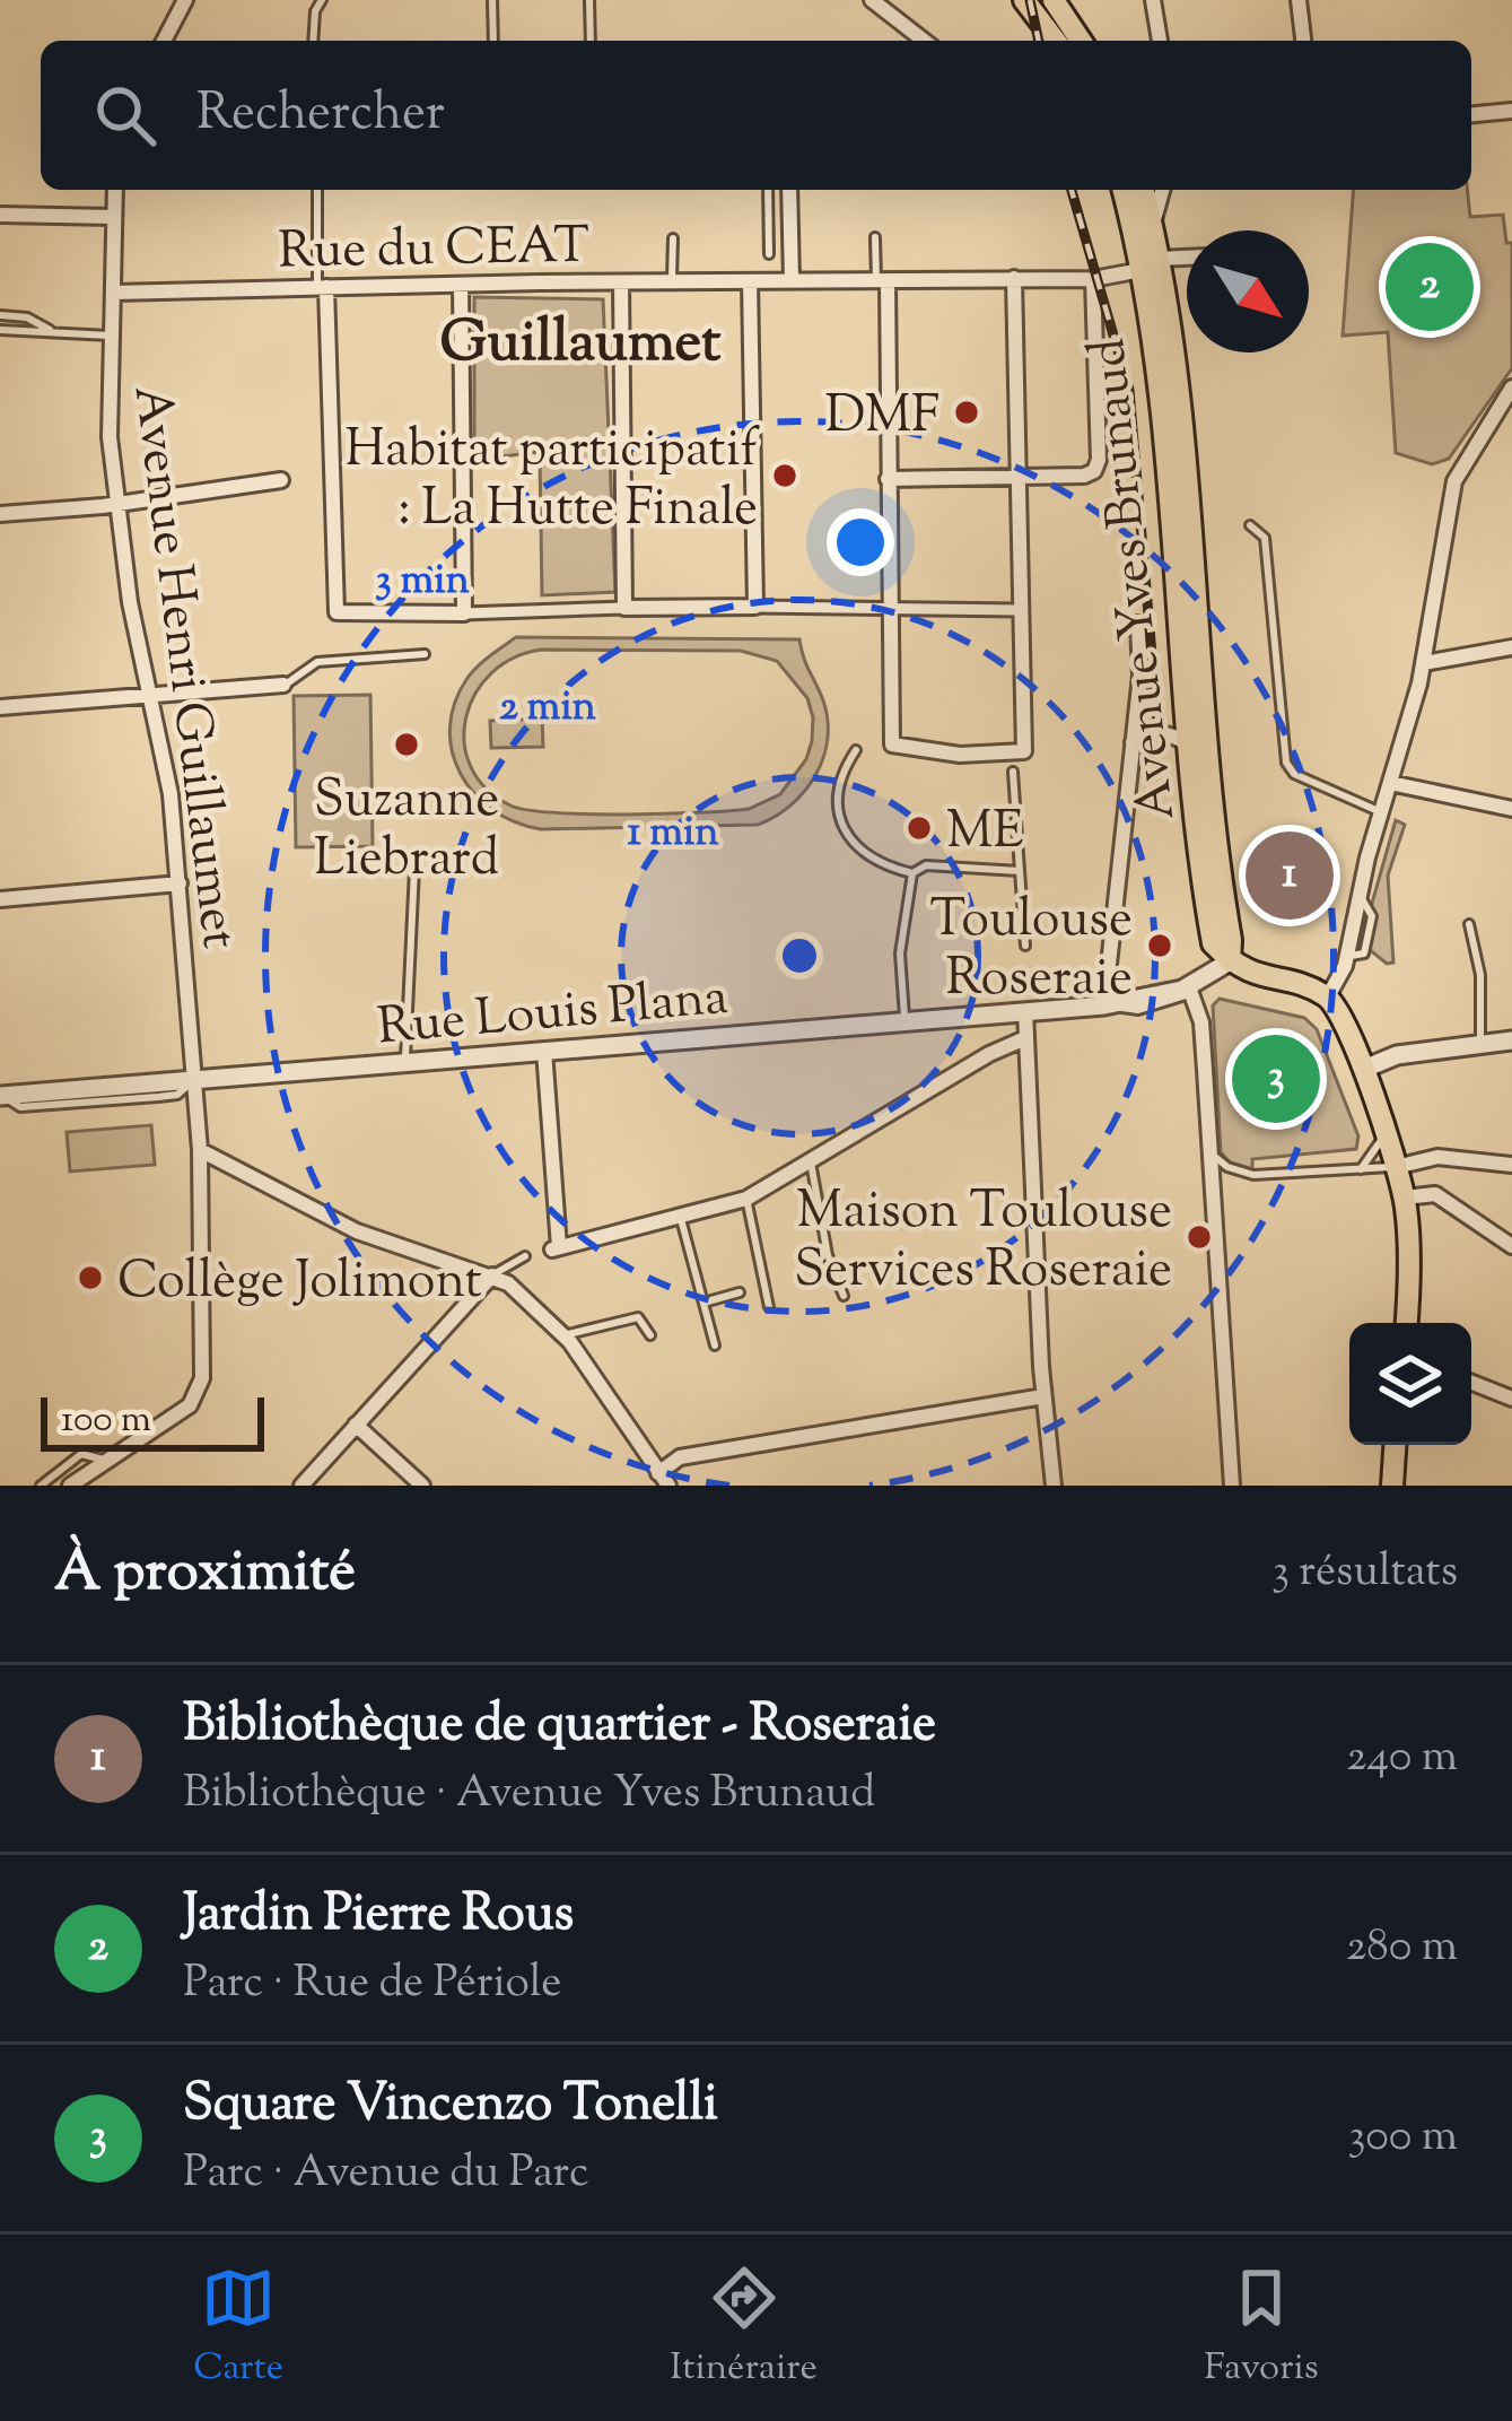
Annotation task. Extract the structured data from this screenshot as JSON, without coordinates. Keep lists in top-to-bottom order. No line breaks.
{"streets":{"main road":["Avenue Yves Brunaud"],"street":["Rue du CEAT","Avenue Henri Guillaumet","Rue Louis Plana"]},"crossings":[["Rue du CEAT","Avenue Yves Brunaud"],["Rue du CEAT","Avenue Henri Guillaumet"],["Avenue Yves Brunaud","Rue Louis Plana"],["Avenue Henri Guillaumet","Rue Louis Plana"]],"districts":["Guillaumet"],"places":["DMF","Habitat participatif : La Hutte Finale","Suzanne Liebrard","ME","Toulouse Roseraie","Maison Toulouse Services Roseraie","Collège Jolimont"],"scale_bar":"100 m","north":"bottom right","page":{"search":"Rechercher","pins":["2","1","3"],"scale":"100 m","heading":["À proximité","3 résultats"],"list":[{"mark":"1","name":"Bibliothèque de quartier - Roseraie","note":"Bibliothèque · Avenue Yves Brunaud","value":"240 m"},{"mark":"2","name":"Jardin Pierre Rous","note":"Parc · Rue de Périole","value":"280 m"},{"mark":"3","name":"Square Vincenzo Tonelli","note":"Parc · Avenue du Parc","value":"300 m"}],"nav":["Carte","Itinéraire","Favoris"]},"rings":["3 min","2 min","1 min"]}
